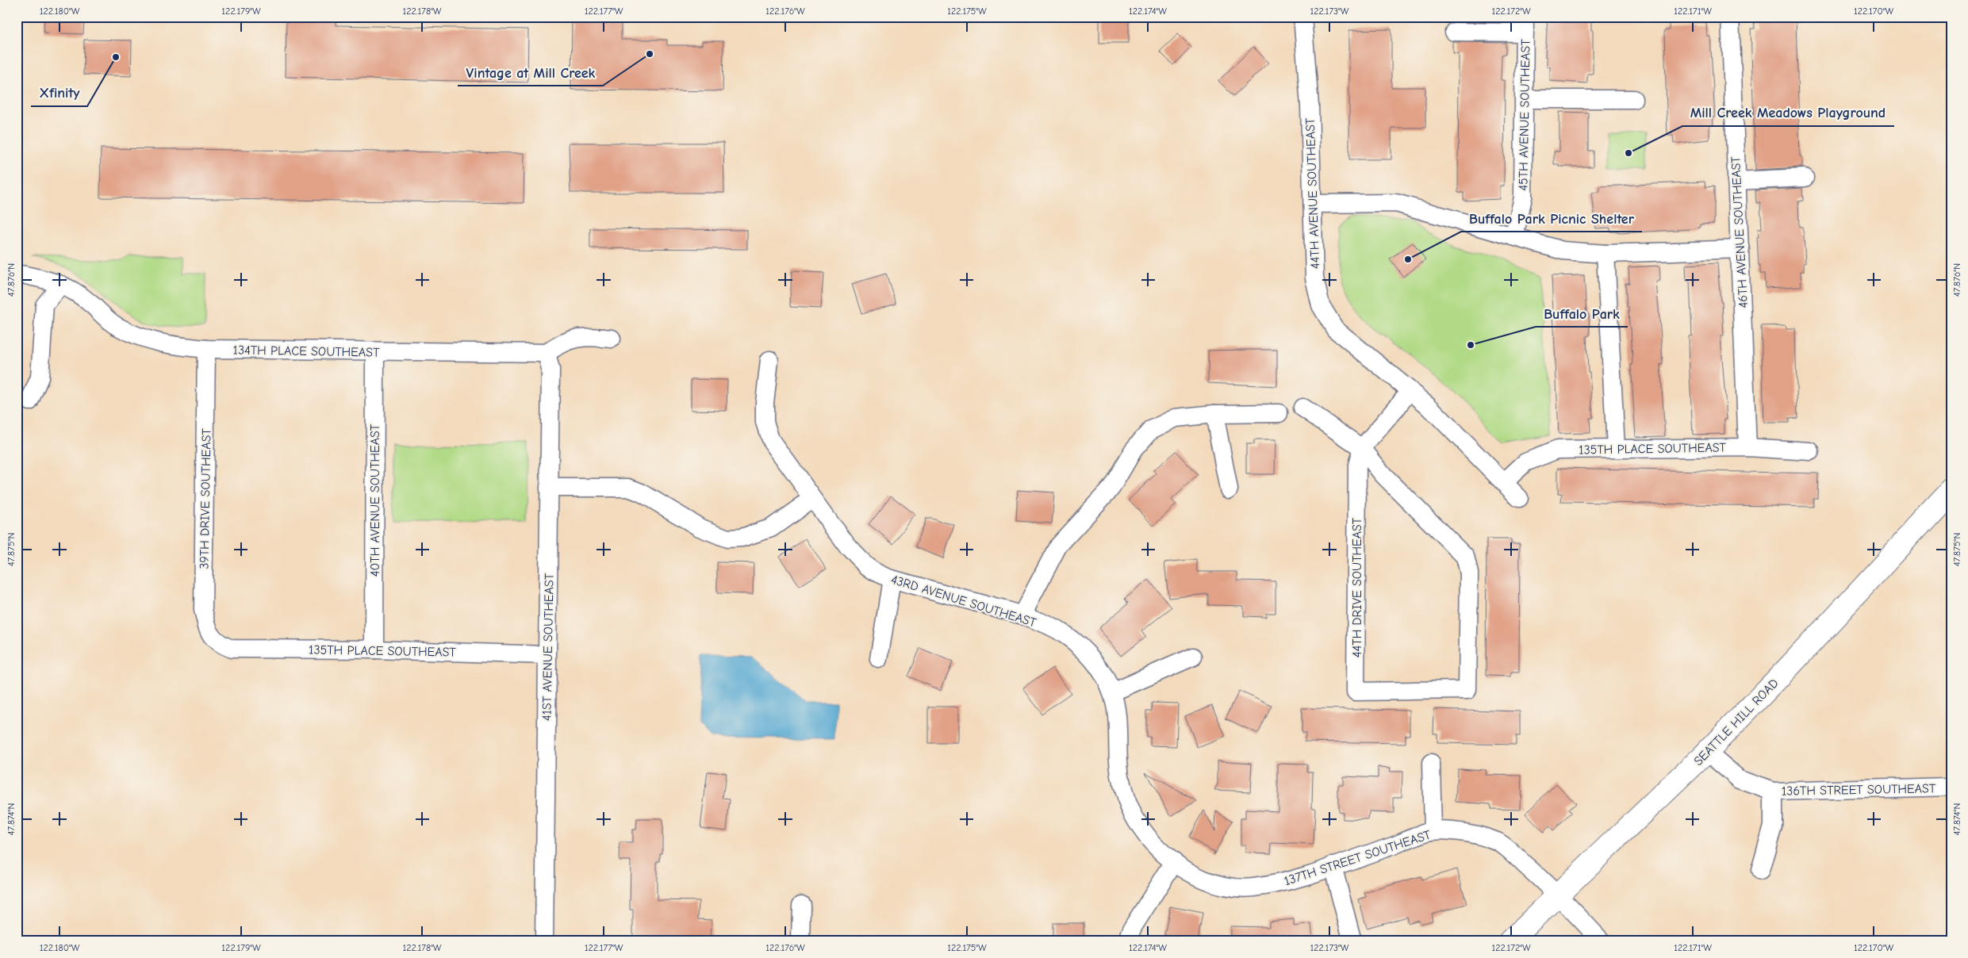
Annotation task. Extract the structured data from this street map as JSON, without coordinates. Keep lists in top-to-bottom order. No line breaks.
{"streets":{"main road":["SEATTLE HILL ROAD"],"street":["45TH AVENUE SOUTHEAST","44TH AVENUE SOUTHEAST","46TH AVENUE SOUTHEAST","134TH PLACE SOUTHEAST","135TH PLACE SOUTHEAST","39TH DRIVE SOUTHEAST","40TH AVENUE SOUTHEAST","44TH DRIVE SOUTHEAST","43RD AVENUE SOUTHEAST","41ST AVENUE SOUTHEAST","136TH STREET SOUTHEAST","137TH STREET SOUTHEAST"]},"crossings":[["44TH AVENUE SOUTHEAST","135TH PLACE SOUTHEAST"],["44TH AVENUE SOUTHEAST","44TH DRIVE SOUTHEAST"],["46TH AVENUE SOUTHEAST","135TH PLACE SOUTHEAST"],["134TH PLACE SOUTHEAST","39TH DRIVE SOUTHEAST"],["134TH PLACE SOUTHEAST","40TH AVENUE SOUTHEAST"],["134TH PLACE SOUTHEAST","41ST AVENUE SOUTHEAST"],["135TH PLACE SOUTHEAST","39TH DRIVE SOUTHEAST"],["135TH PLACE SOUTHEAST","40TH AVENUE SOUTHEAST"],["135TH PLACE SOUTHEAST","41ST AVENUE SOUTHEAST"],["43RD AVENUE SOUTHEAST","137TH STREET SOUTHEAST"],["SEATTLE HILL ROAD","136TH STREET SOUTHEAST"],["SEATTLE HILL ROAD","137TH STREET SOUTHEAST"]],"places":["Vintage at Mill Creek","Xfinity","Mill Creek Meadows Playground","Buffalo Park Picnic Shelter","Buffalo Park"],"coordinates":["122.180°W","122.179°W","122.178°W","122.177°W","122.176°W","122.175°W","122.174°W","122.173°W","122.172°W","122.171°W","122.170°W","47.876°N","47.875°N","47.874°N"]}
